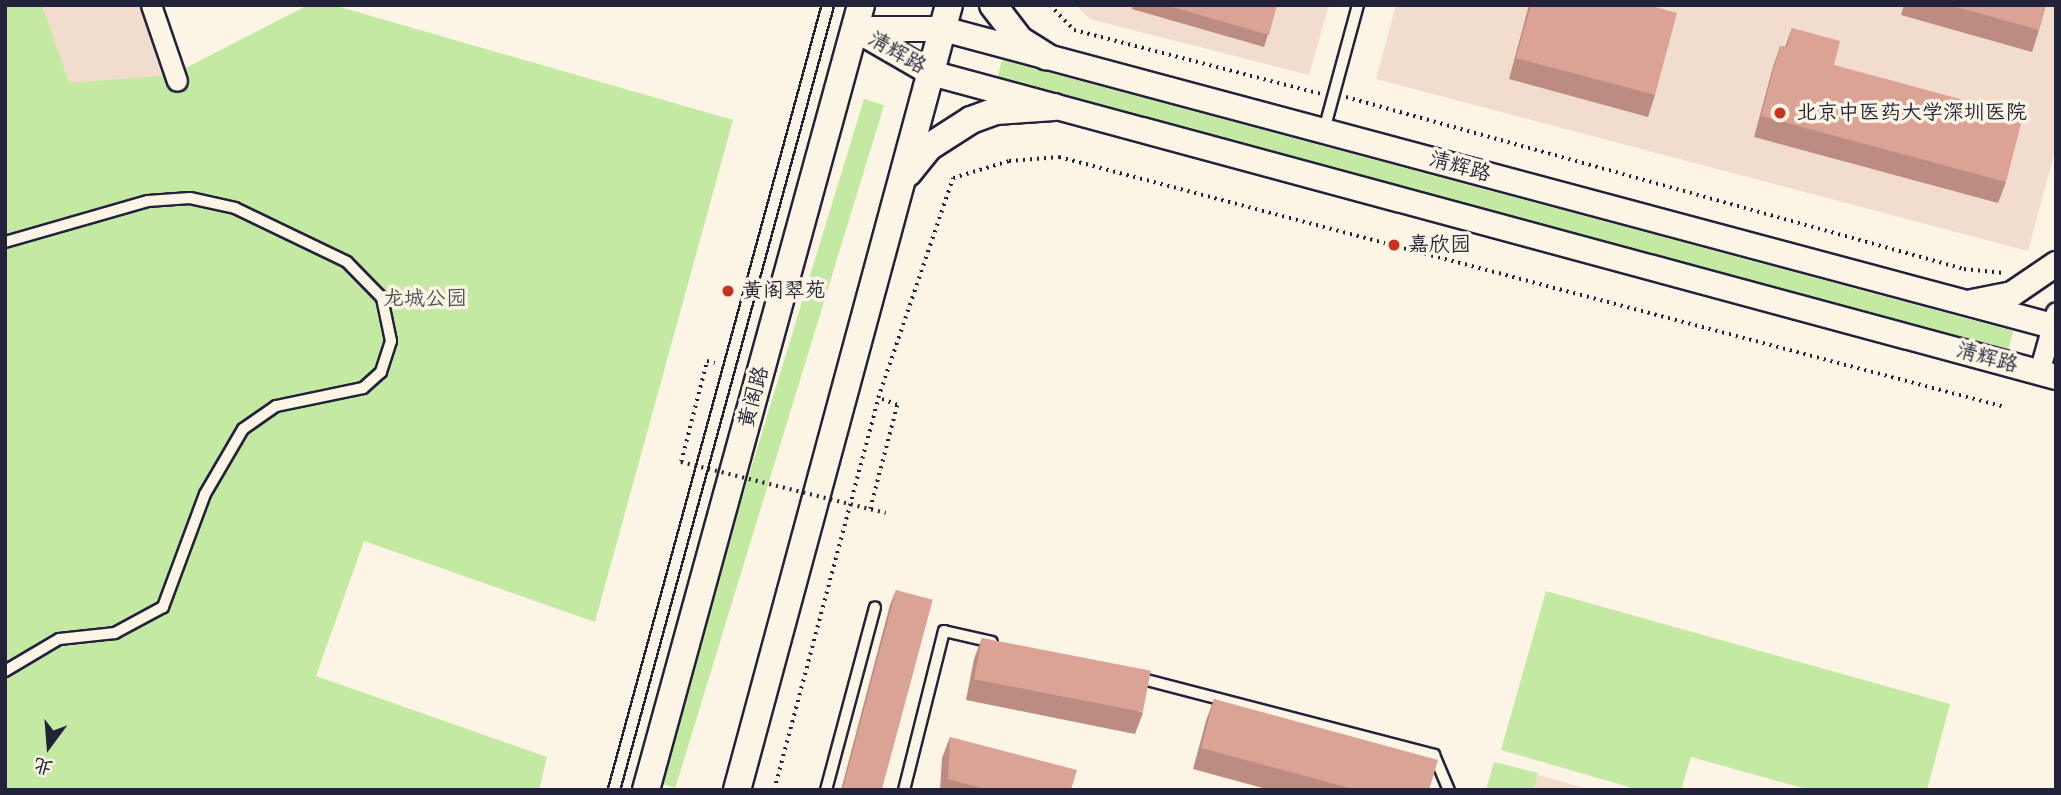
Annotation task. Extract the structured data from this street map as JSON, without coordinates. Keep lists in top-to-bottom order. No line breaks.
{"streets":{"main road":["黄阁路"],"street":["清辉路"]},"crossings":[["清辉路","黄阁路"]],"parks":["龙城公园"],"places":["北京中医药大学深圳医院","嘉欣园","黄阁翠苑"],"north":"bottom"}
